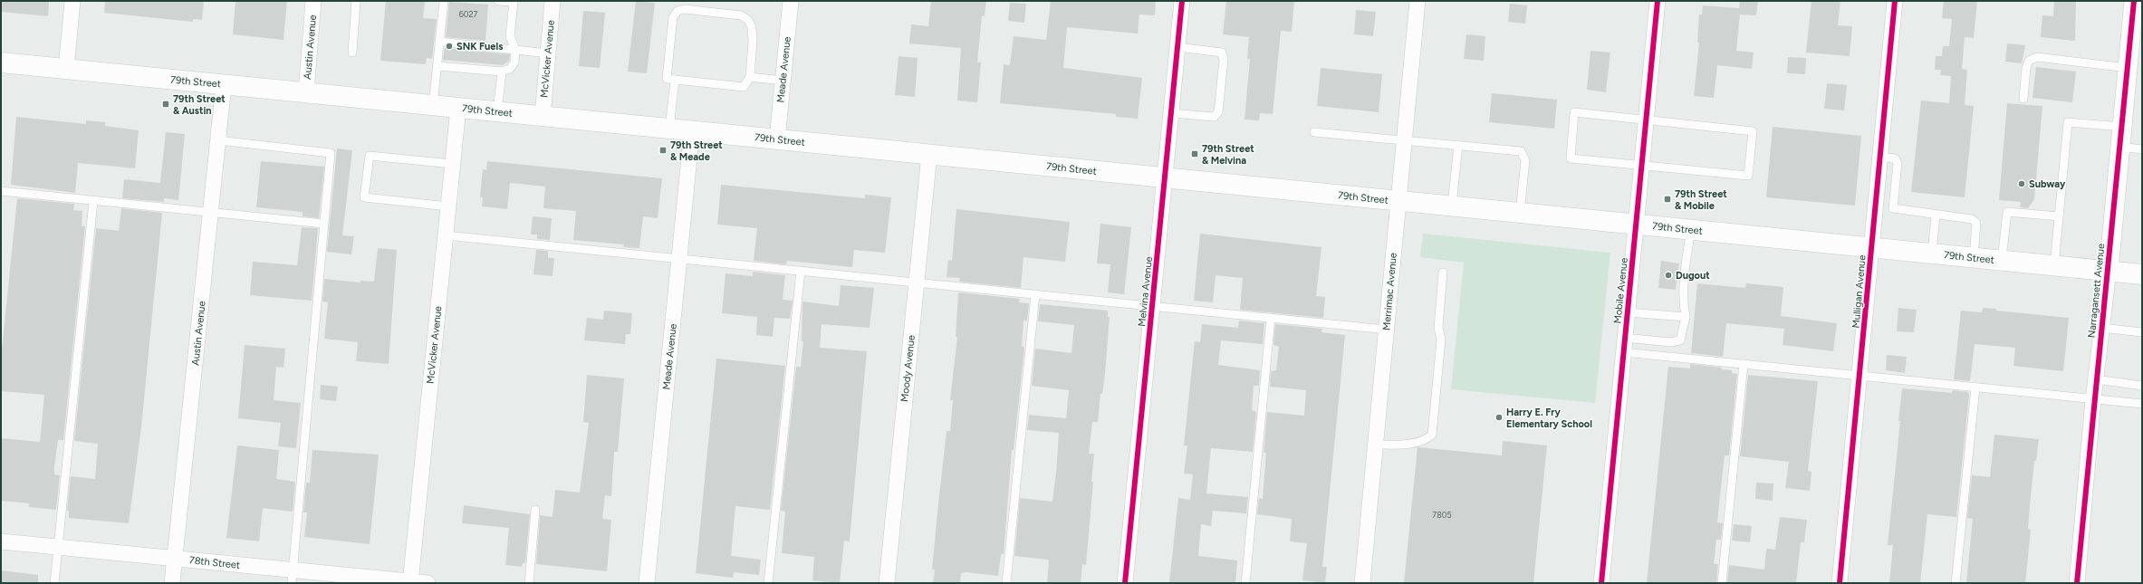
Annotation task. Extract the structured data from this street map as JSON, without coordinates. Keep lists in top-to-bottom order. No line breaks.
{"streets":{"main road":["79th Street"],"street":["Austin Avenue","McVicker Avenue","Meade Avenue","Mobile Avenue","Narragansett Avenue","Melvina Avenue","Merrimac Avenue","Mulligan Avenue","Moody Avenue","78th Street"]},"crossings":[["Austin Avenue","79th Street"],["Austin Avenue","78th Street"],["McVicker Avenue","79th Street"],["McVicker Avenue","78th Street"],["Meade Avenue","79th Street"],["79th Street","Mobile Avenue"],["79th Street","Narragansett Avenue"],["79th Street","Melvina Avenue"],["79th Street","Merrimac Avenue"],["79th Street","Mulligan Avenue"],["79th Street","Moody Avenue"]],"places":{"other":["SNK Fuels","Subway","Dugout","Harry E. Fry Elementary School"],"transit":["79th Street & Austin","79th Street & Meade","79th Street & Melvina","79th Street & Mobile"]},"house_numbers":["6027","7805"]}
